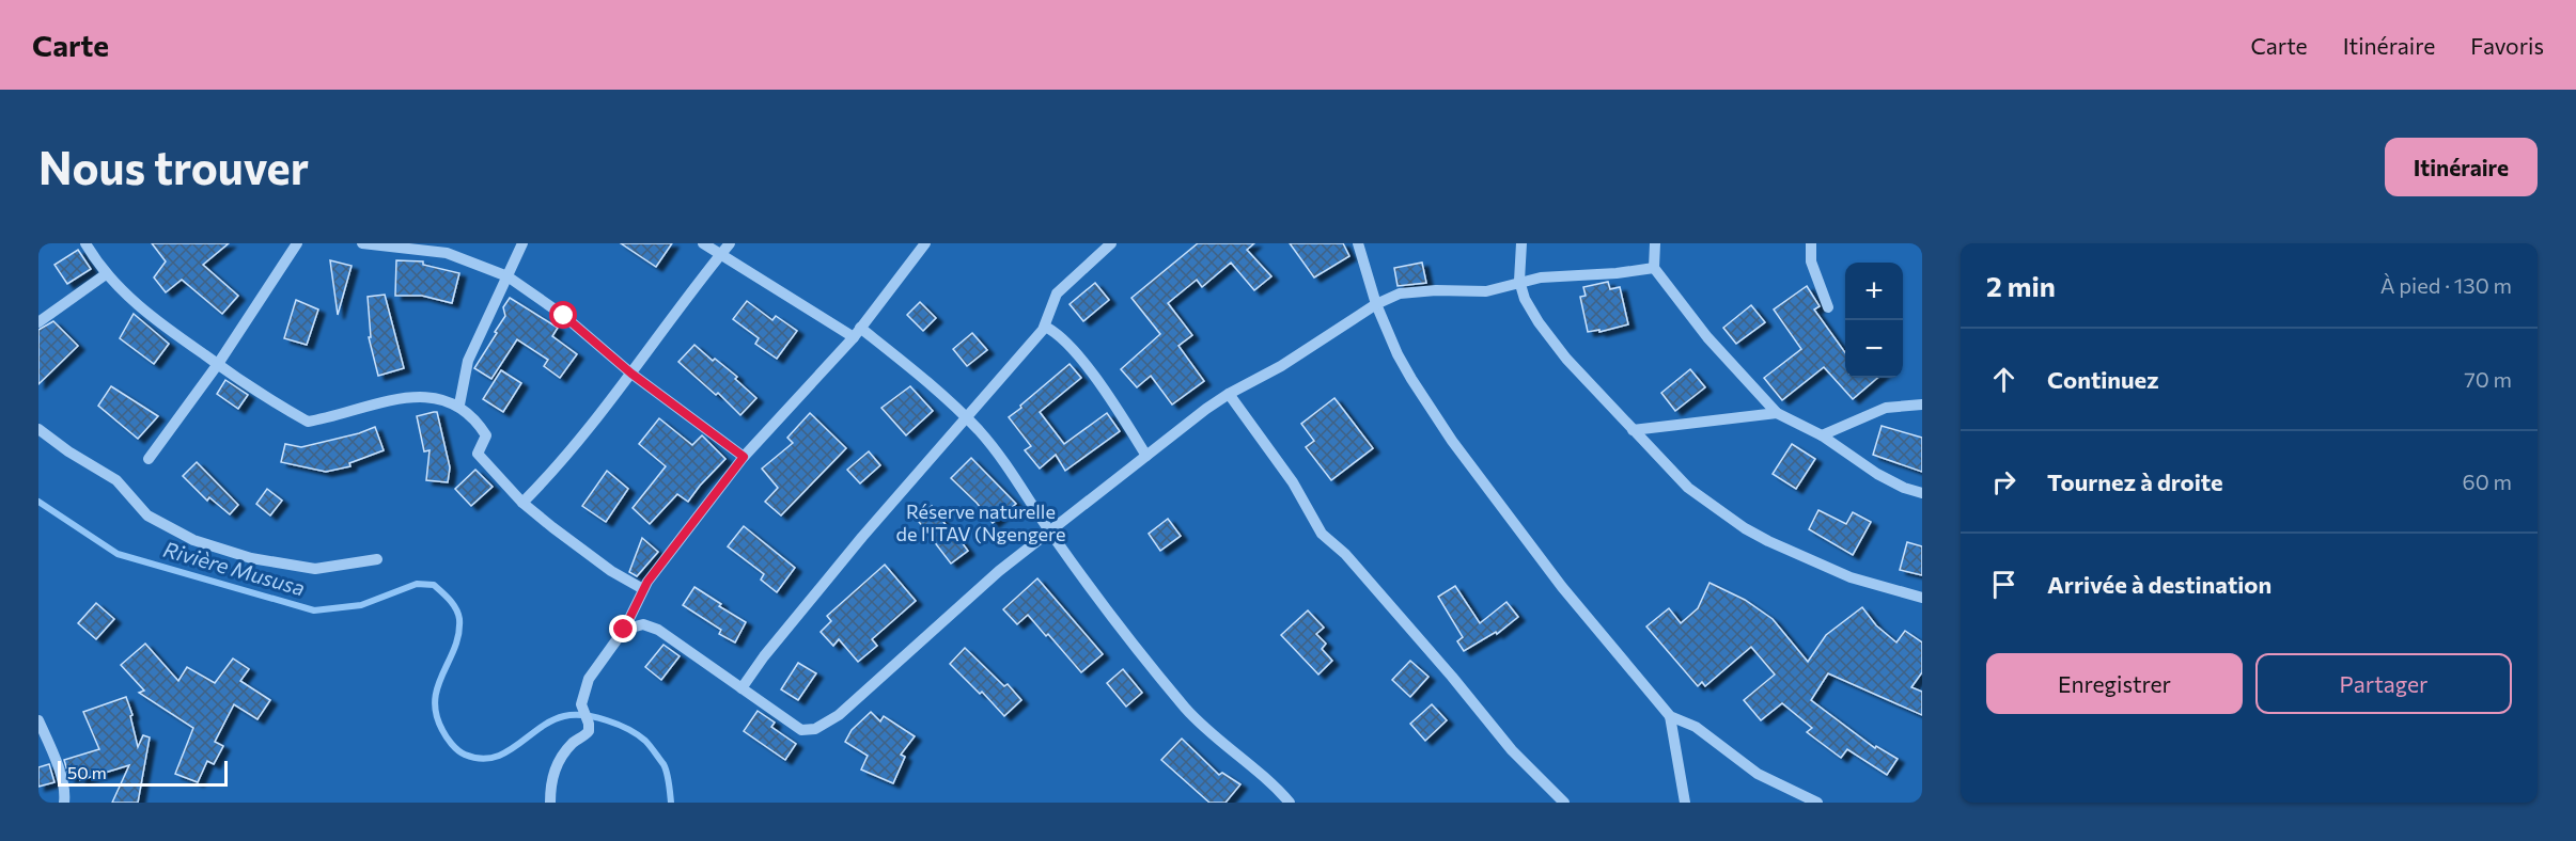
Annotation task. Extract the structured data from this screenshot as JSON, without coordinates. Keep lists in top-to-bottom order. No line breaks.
{"water":["Rivière Mususa"],"parks":["Réserve naturelle de l'ITAV (Ngengere"],"scale_bar":"50 m","page":{"header":"Carte","nav":["Carte","Itinéraire","Favoris"],"buttons":["Itinéraire",["Enregistrer","Partager"]],"title":"Nous trouver","heading":["2 min","À pied · 130 m"],"map_buttons":["+","−"],"list":[["Continuez","70 m"],["Tournez à droite","60 m"],"Arrivée à destination"],"scale":"50 m"}}
